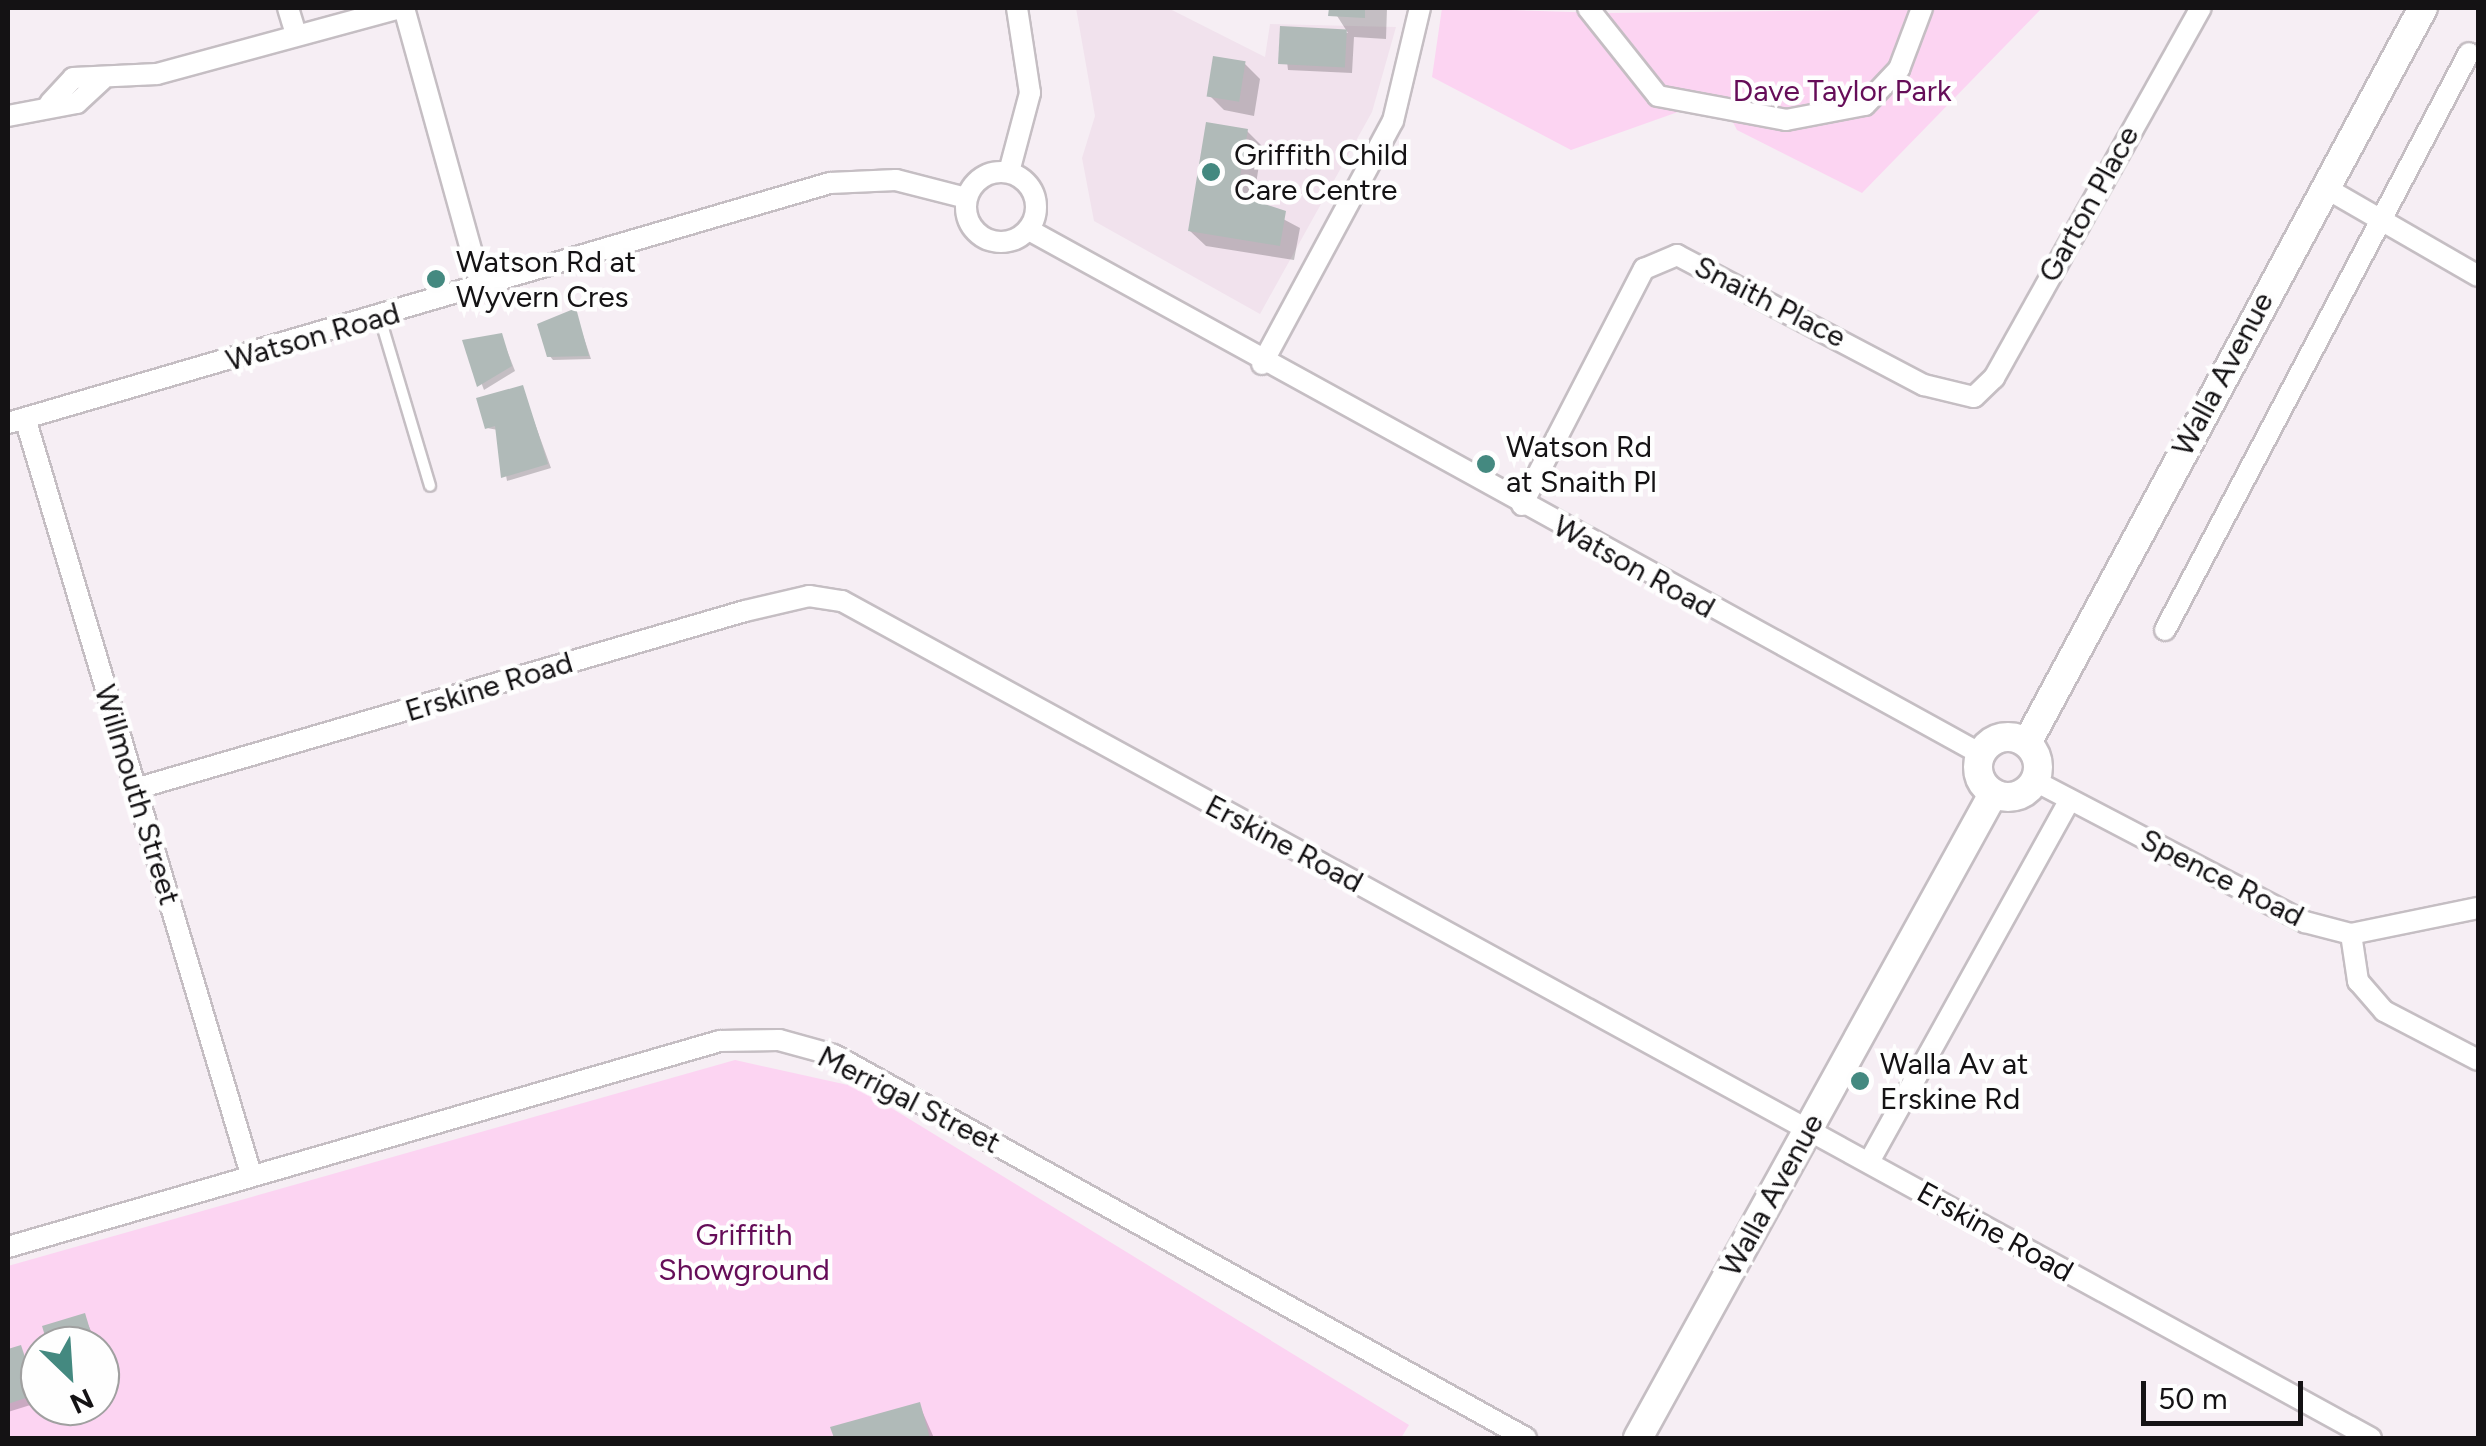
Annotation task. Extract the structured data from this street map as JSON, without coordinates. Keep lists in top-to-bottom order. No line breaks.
{"streets":{"street":["Garton Place","Snaith Place","Watson Road","Walla Avenue","Erskine Road","Willmouth Street","Spence Road","Merrigal Street"]},"crossings":[["Garton Place","Snaith Place"],["Snaith Place","Watson Road"],["Watson Road","Walla Avenue"],["Watson Road","Willmouth Street"],["Watson Road","Spence Road"],["Walla Avenue","Erskine Road"],["Walla Avenue","Spence Road"],["Erskine Road","Willmouth Street"],["Willmouth Street","Merrigal Street"]],"parks":["Dave Taylor Park","Griffith Showground"],"places":["Griffith Child Care Centre","Watson Rd at Wyvern Cres","Watson Rd at Snaith Pl","Walla Av at Erskine Rd"],"scale_bar":"50 m","north":"bottom right"}
